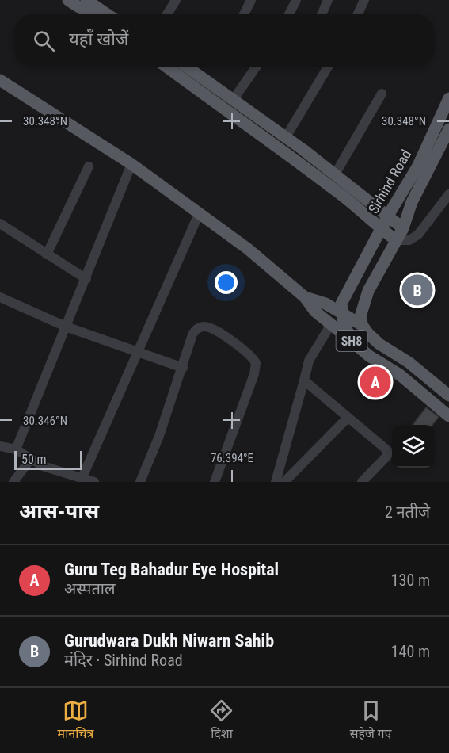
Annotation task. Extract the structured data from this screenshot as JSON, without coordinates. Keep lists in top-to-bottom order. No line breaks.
{"streets":{"main road":["Sirhind Road","SH8"]},"crossings":[["Sirhind Road","SH8"]],"scale_bar":"50 m","page":{"search":"यहाँ खोजें","pins":["B","A"],"scale":"50 m","heading":["आस-पास","2 नतीजे"],"list":[{"mark":"A","name":"Guru Teg Bahadur Eye Hospital","note":"अस्पताल","value":"130 m"},{"mark":"B","name":"Gurudwara Dukh Niwarn Sahib","note":"मंदिर · Sirhind Road","value":"140 m"}],"nav":["मानचित्र","दिशा","सहेजे गए"]},"coordinates":["30.348°N","30.346°N","76.394°E"]}
